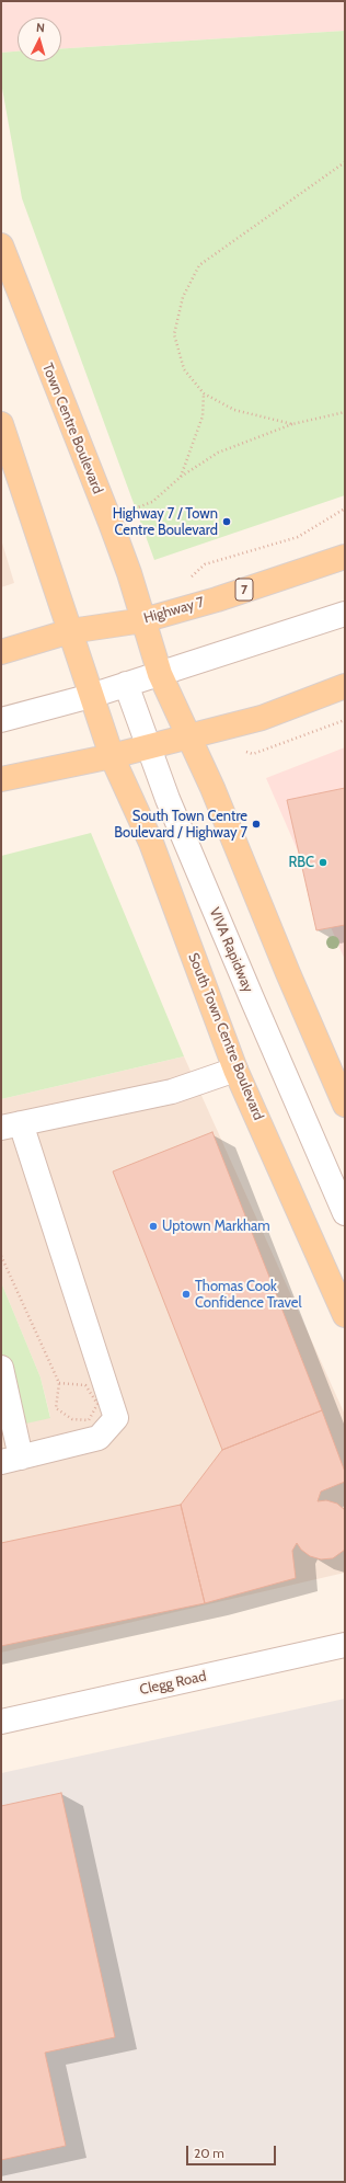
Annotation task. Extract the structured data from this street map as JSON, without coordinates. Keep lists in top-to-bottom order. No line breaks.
{"streets":{"main road":["Town Centre Boulevard","7","Highway 7","South Town Centre Boulevard"],"street":["VIVA Rapidway","Clegg Road"]},"crossings":[["Town Centre Boulevard","Highway 7"]],"places":["Highway 7 / Town Centre Boulevard","South Town Centre Boulevard / Highway 7","RBC","Uptown Markham","Thomas Cook Confidence Travel"],"scale_bar":"20 m","north":"top"}
